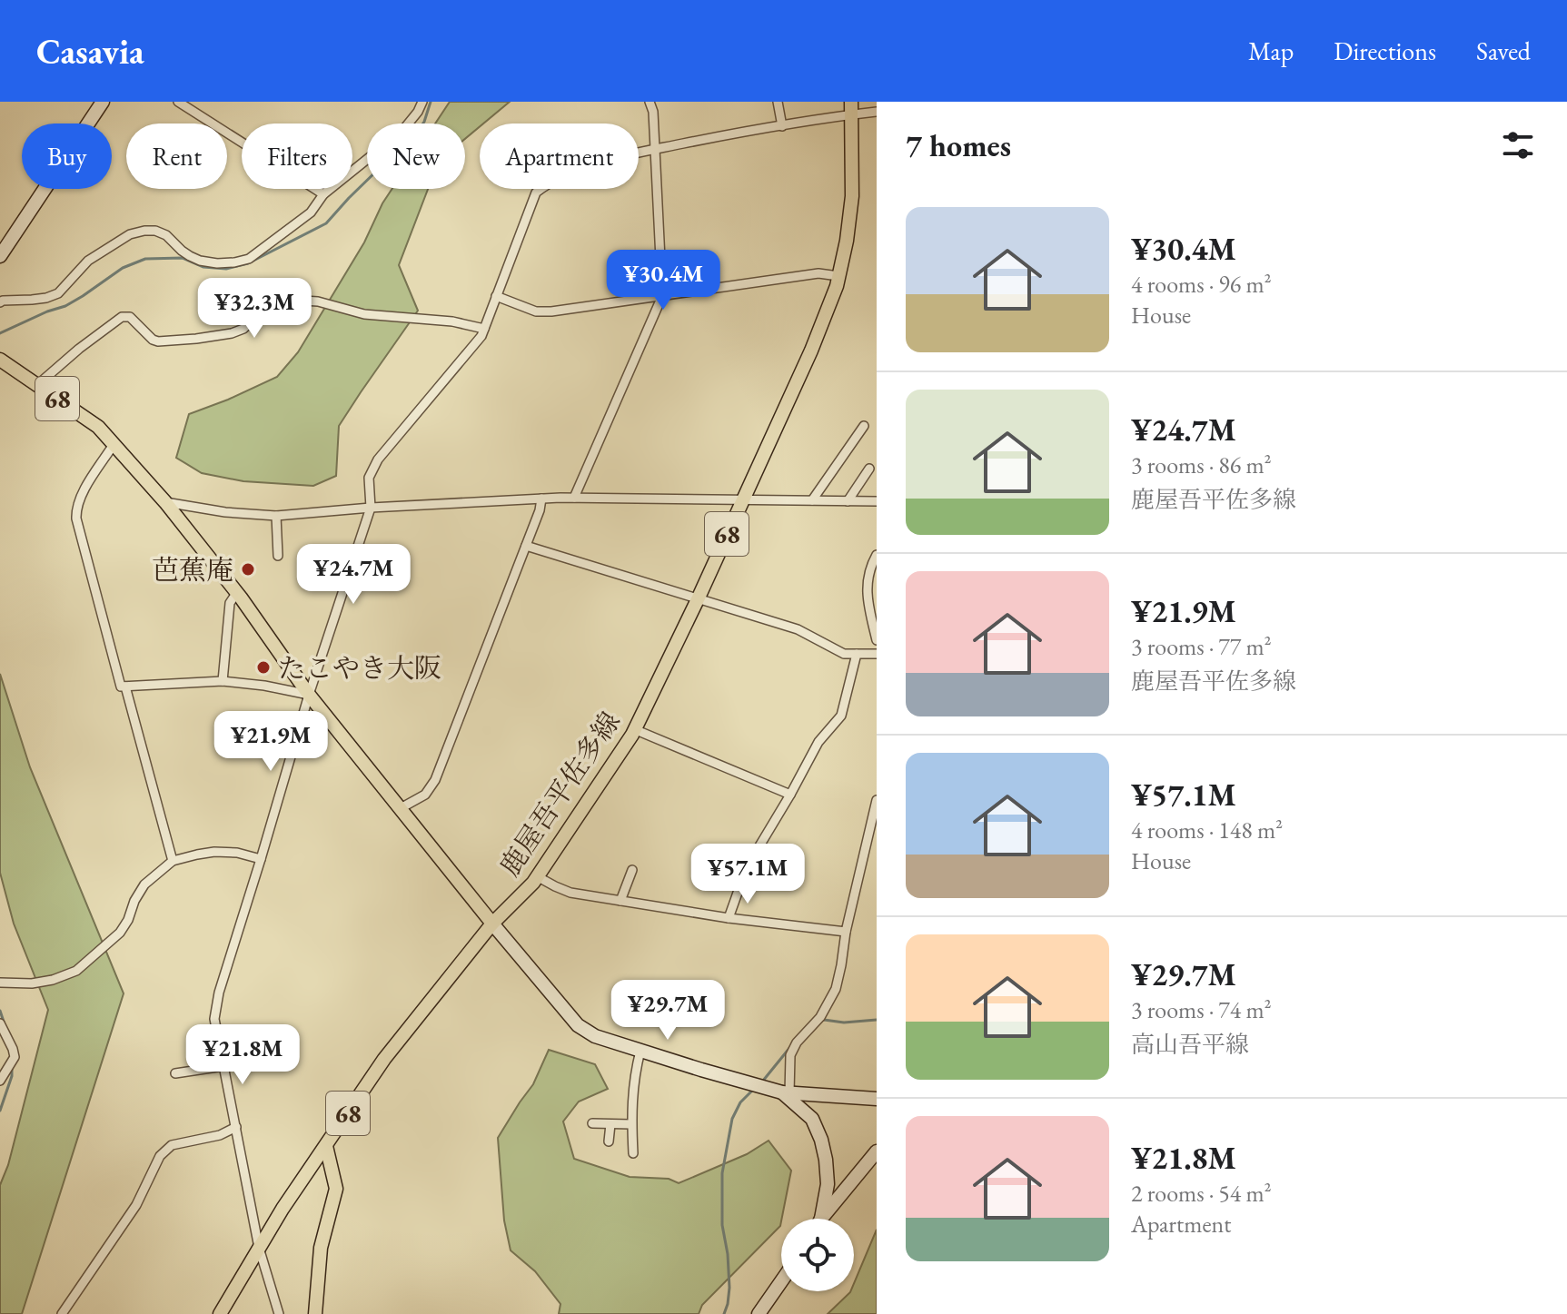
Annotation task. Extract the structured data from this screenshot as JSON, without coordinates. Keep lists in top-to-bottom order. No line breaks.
{"streets":{"main road":["68","鹿屋吾平佐多線"]},"crossings":[["68","鹿屋吾平佐多線"]],"places":["芭蕉庵","たこやき大阪"],"page":{"header":"Casavia","nav":["Map","Directions","Saved"],"heading":"7 homes","chip":["Buy","Rent","Filters","New","Apartment"],"list":[{"name":"¥30.4M","note":"4 rooms · 96 m² · House"},{"name":"¥24.7M","note":"3 rooms · 86 m² · 鹿屋吾平佐多線"},{"name":"¥21.9M","note":"3 rooms · 77 m² · 鹿屋吾平佐多線"},{"name":"¥57.1M","note":"4 rooms · 148 m² · House"},{"name":"¥29.7M","note":"3 rooms · 74 m² · 高山吾平線"},{"name":"¥21.8M","note":"2 rooms · 54 m² · Apartment"}],"price":["¥30.4M","¥32.3M","¥24.7M","¥21.9M","¥57.1M","¥29.7M","¥21.8M"]}}
